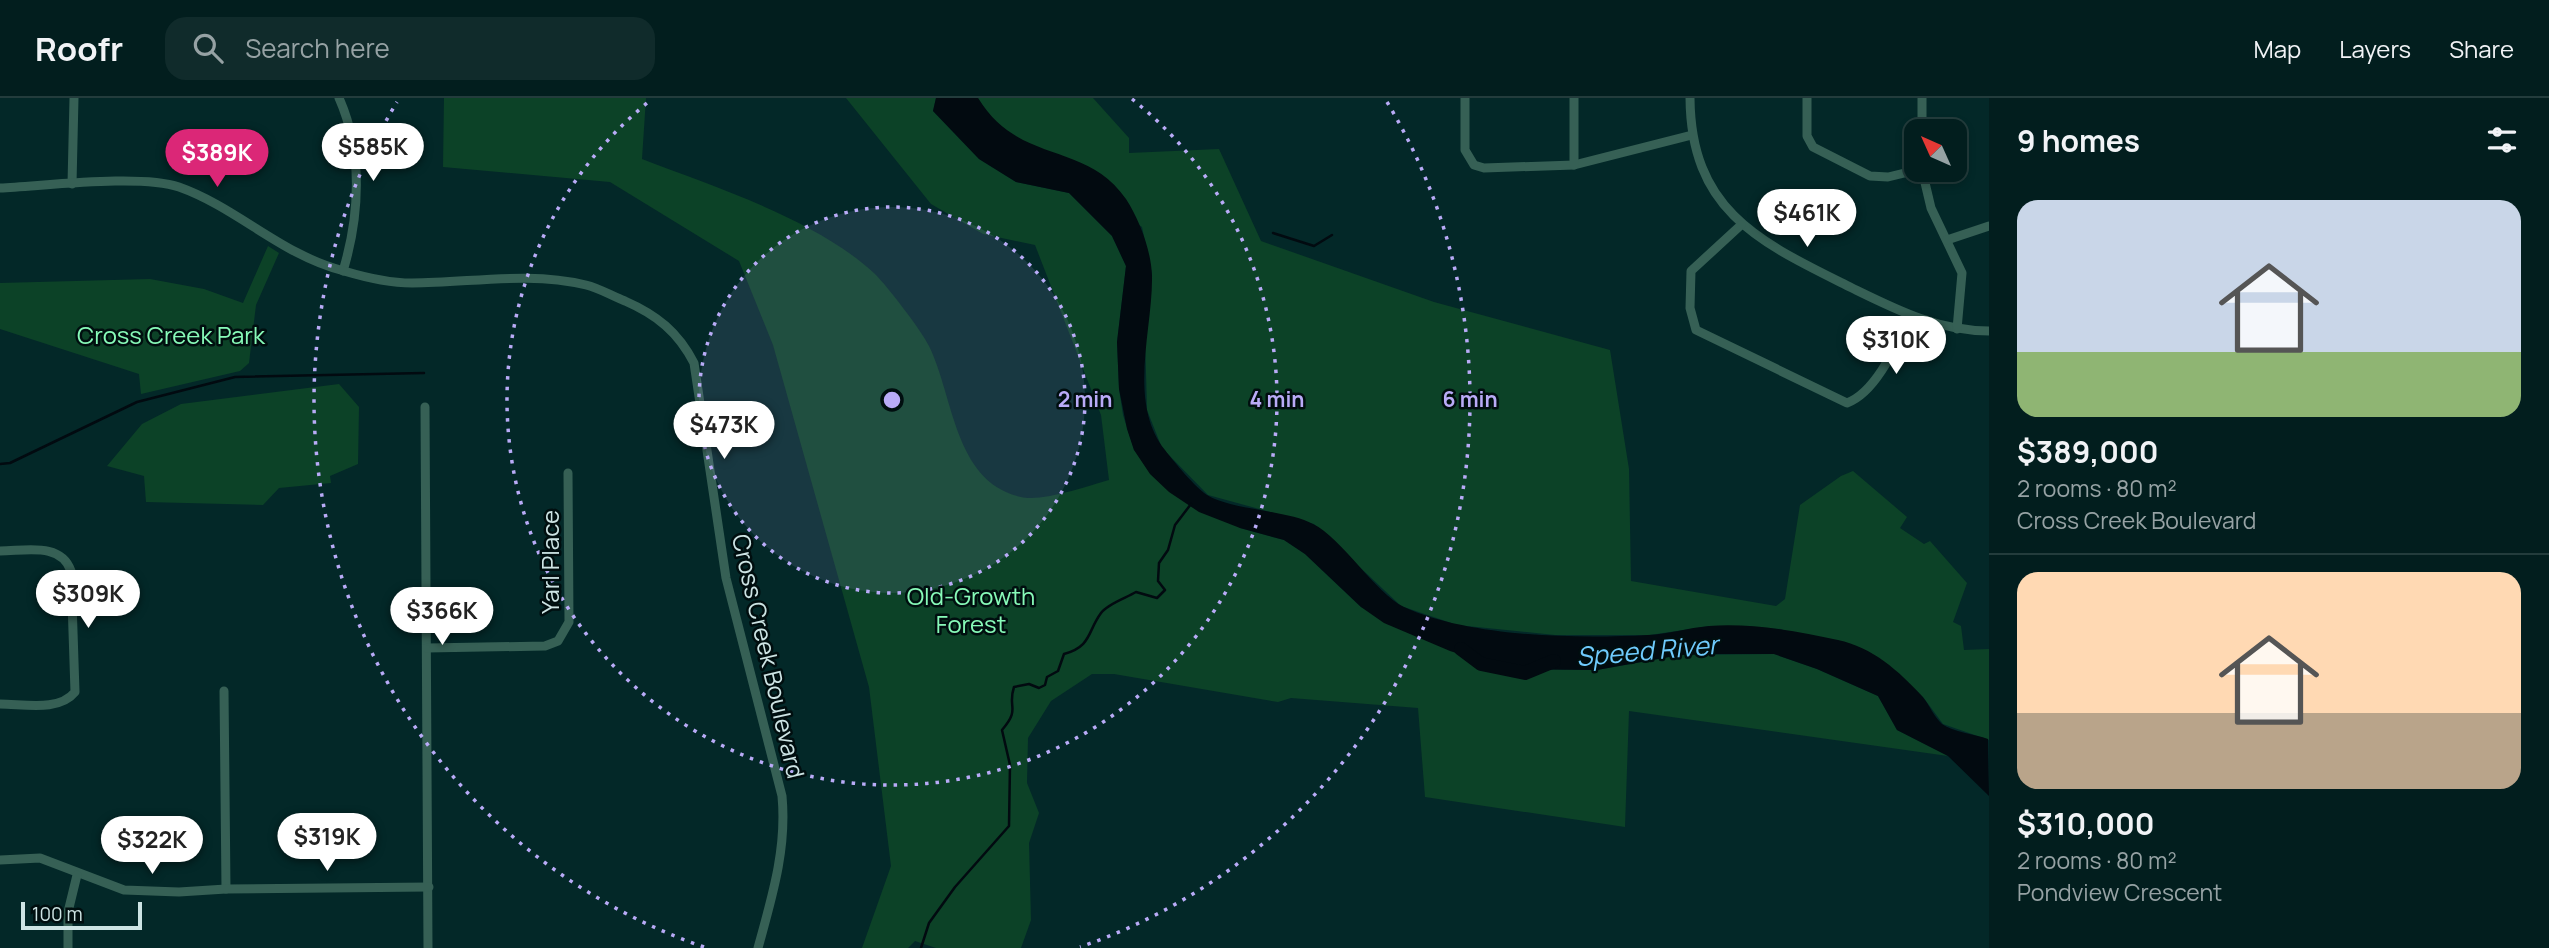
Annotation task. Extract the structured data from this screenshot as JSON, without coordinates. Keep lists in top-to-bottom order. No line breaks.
{"streets":{"street":["Yarl Place","Cross Creek Boulevard"]},"water":["Speed River"],"parks":["Cross Creek Park","Old-Growth Forest"],"scale_bar":"100 m","north":"top left","page":{"header":"Roofr","search":"Search here","nav":["Map","Layers","Share"],"heading":"9 homes","price":["$585K","$389K","$461K","$310K","$473K","$309K","$366K","$319K","$322K"],"list":[{"name":"$389,000","note":"2 rooms · 80 m² · Cross Creek Boulevard"},{"name":"$310,000","note":"2 rooms · 80 m² · Pondview Crescent"}],"scale":"100 m"},"rings":["2 min","4 min","6 min"]}
